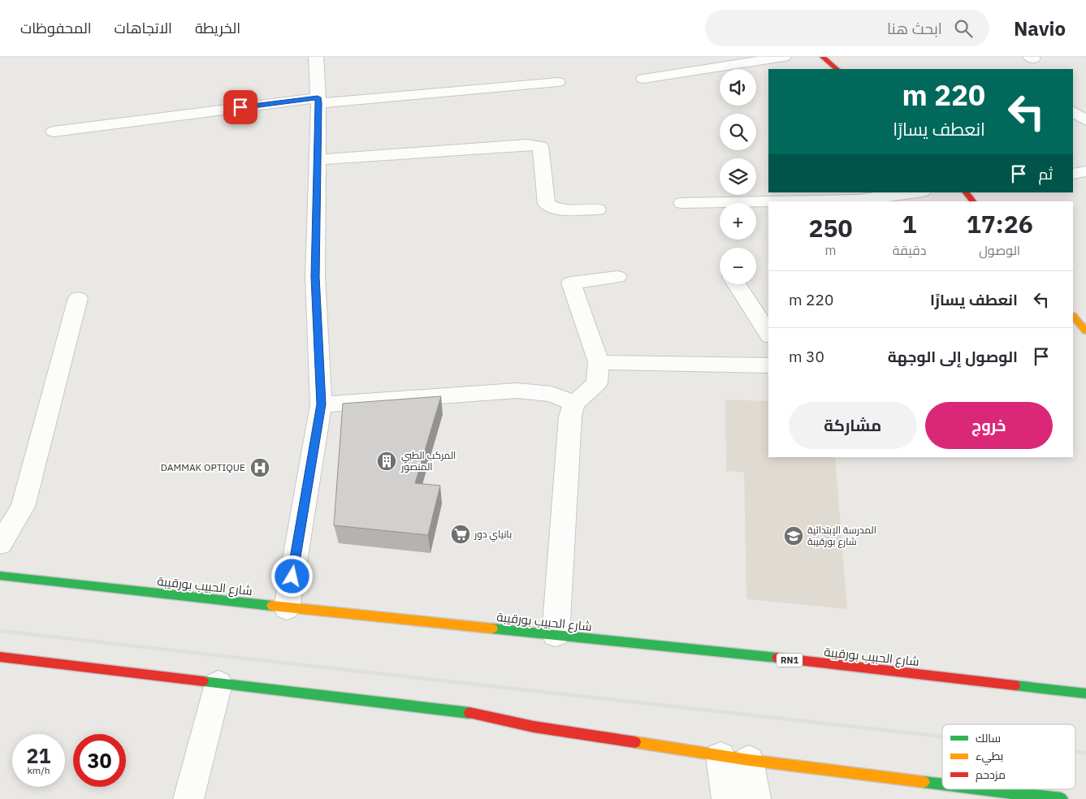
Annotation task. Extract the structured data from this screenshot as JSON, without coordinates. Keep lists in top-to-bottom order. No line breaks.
{"streets":{"street":["شارع الحبيب بورقيبة","RN1"]},"places":{"building":["المركب الطبي المنصور"],"hospital":["DAMMAK OPTIQUE"],"supermarket":["بانياي دور"],"school or university":["المدرسة الإبتدائية شارع بورقيبة"]},"legend":["سالك","بطيء","مزدحم"],"page":{"header":"Navio","search":"ابحث هنا","nav":["الخريطة","الاتجاهات","المحفوظات"],"map_buttons":["+","−"],"turn":["220 m","انعطف يسارًا"],"then":"ثم","eta":["17:26","الوصول","1","دقيقة","250","m"],"list":[{"name":"انعطف يسارًا","value":"220 m"},{"name":"الوصول إلى الوجهة","value":"30 m"}],"buttons":["خروج","مشاركة"],"speed":"21 km/h","limit":"30"}}
